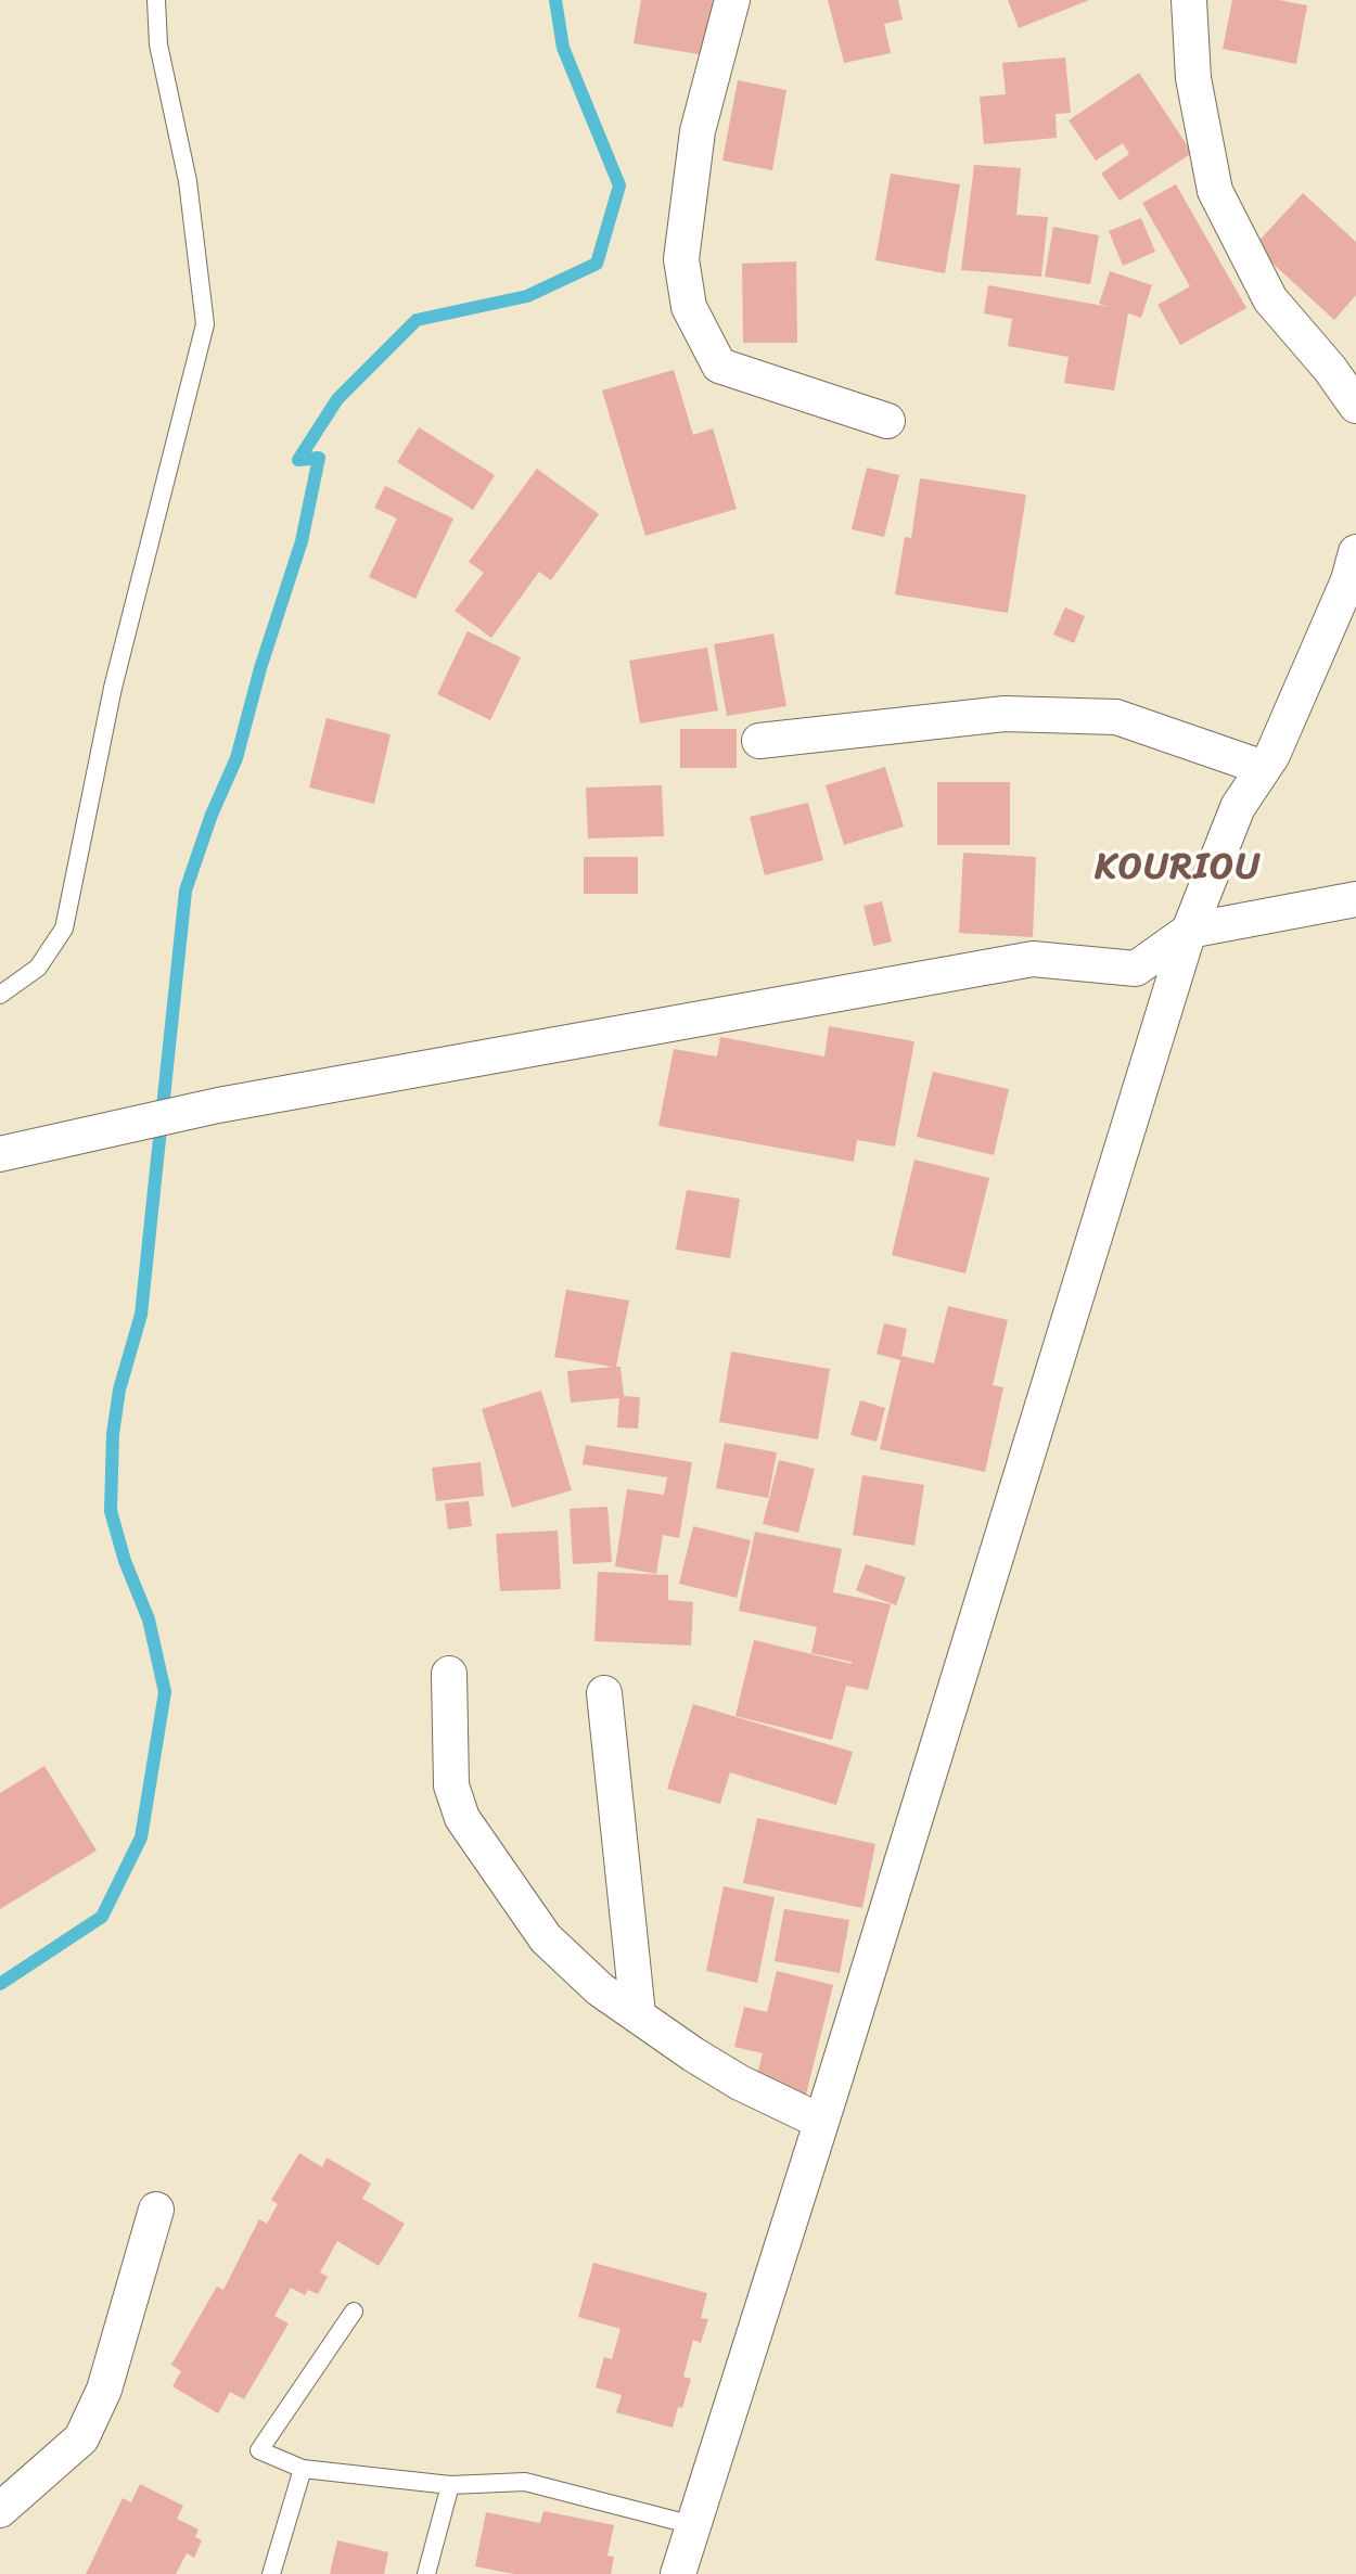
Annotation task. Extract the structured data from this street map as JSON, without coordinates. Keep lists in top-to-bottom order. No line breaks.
{"districts":["KOURIOU"]}
